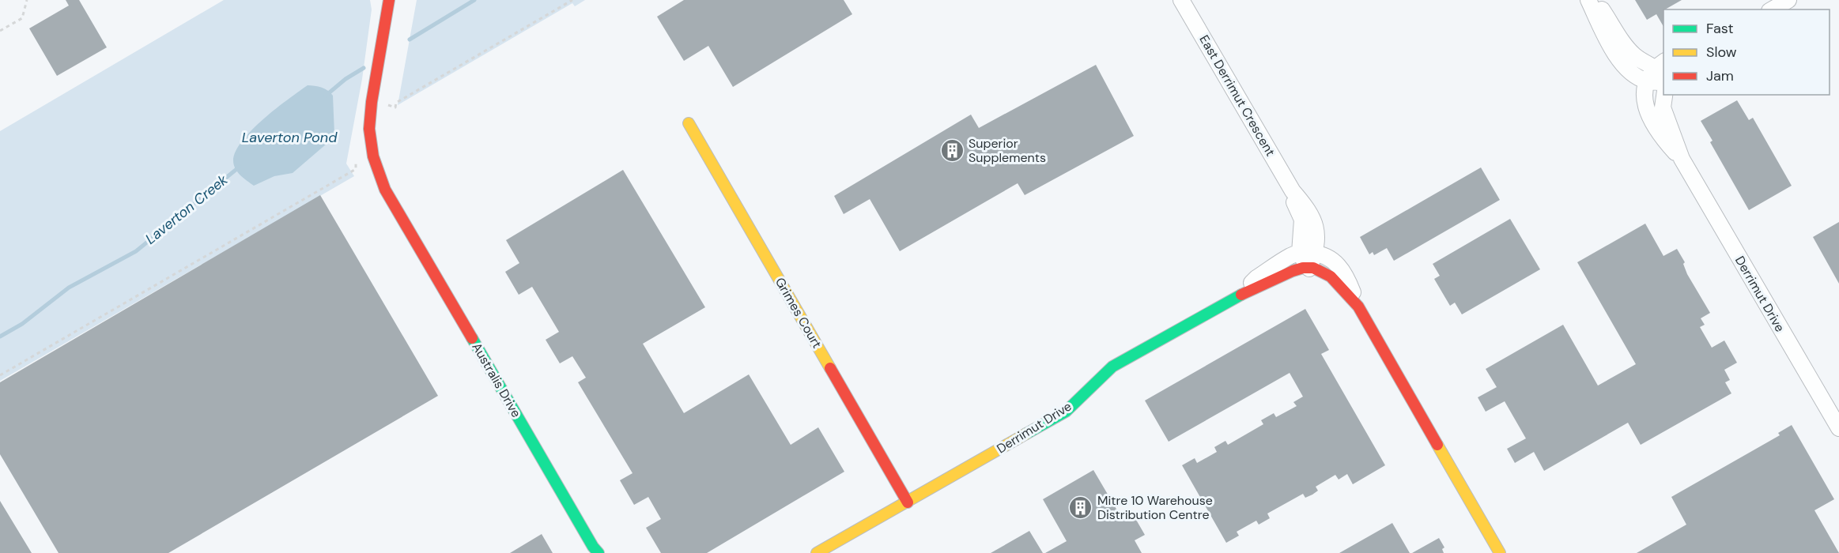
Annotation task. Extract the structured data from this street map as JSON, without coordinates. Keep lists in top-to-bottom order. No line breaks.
{"streets":{"street":["East Derrimut Crescent","Derrimut Drive","Grimes Court","Australis Drive"]},"crossings":[["East Derrimut Crescent","Derrimut Drive"],["Derrimut Drive","Grimes Court"]],"water":["Laverton Pond","Laverton Creek"],"places":{"building":["Superior Supplements","Mitre 10 Warehouse Distribution Centre"]},"legend":["Fast","Slow","Jam"]}
